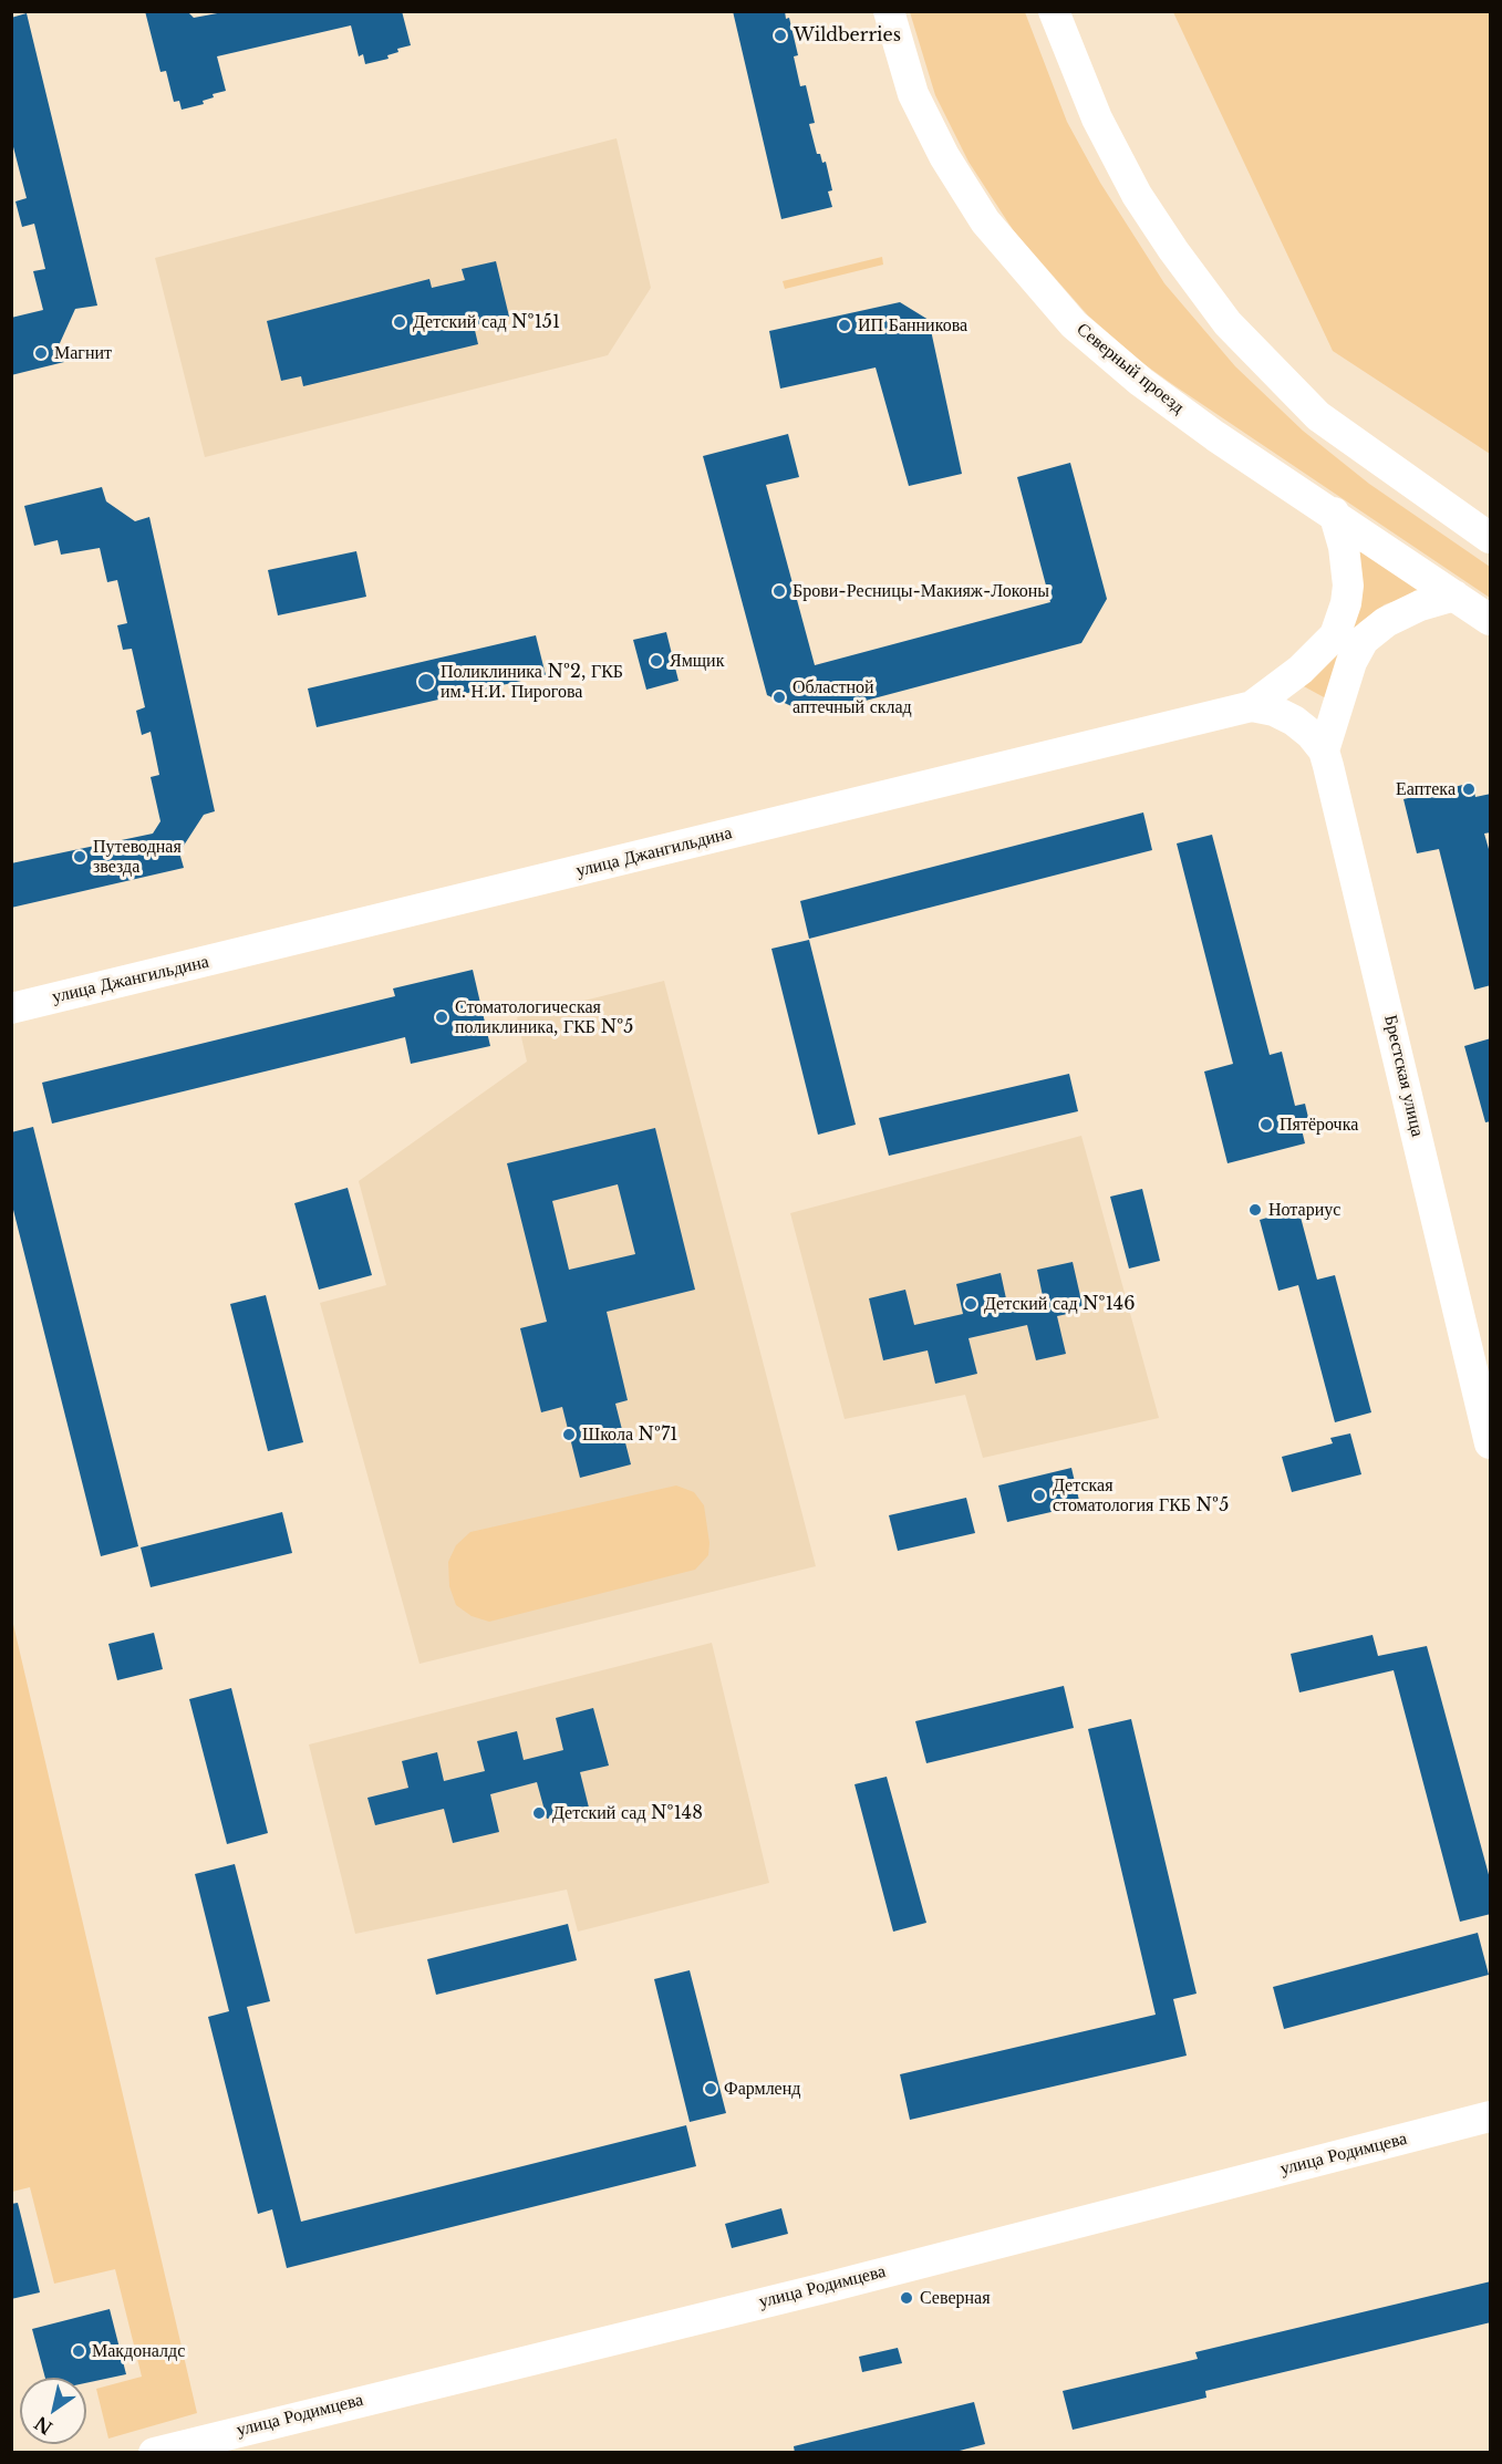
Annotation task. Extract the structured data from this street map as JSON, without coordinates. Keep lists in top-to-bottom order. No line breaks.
{"streets":{"main road":["Северный проезд","улица Джангильдина","Брестская улица","улица Родимцева"]},"crossings":[["улица Джангильдина","Брестская улица"]],"places":["Wildberries","Детский сад №151","ИП Банникова","Магнит","Брови-Ресницы-Макияж-Локоны","Ямщик","Поликлиника №2, ГКБ им. Н.И. Пирогова","Областной аптечный склад","Еаптека","Путеводная звезда","Стоматологическая поликлиника, ГКБ №5","Пятёрочка","Нотариус","Детский сад №146","Школа №71","Детская стоматология ГКБ №5","Детский сад №148","Фармленд","Северная","Макдоналдс"],"north":"bottom left"}
